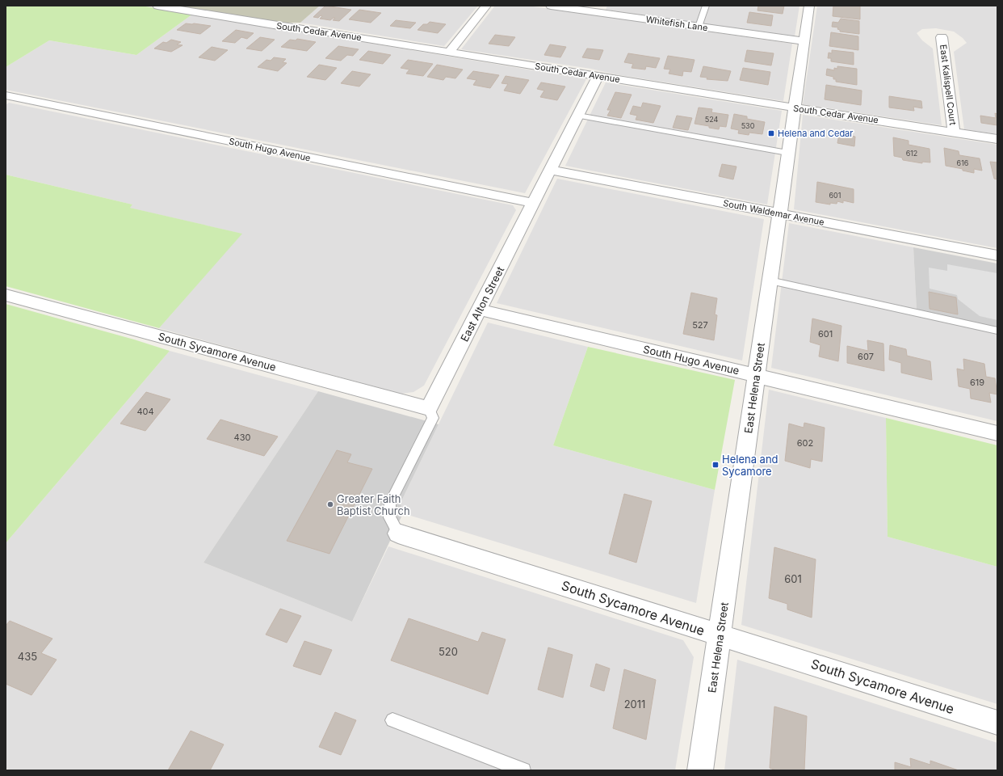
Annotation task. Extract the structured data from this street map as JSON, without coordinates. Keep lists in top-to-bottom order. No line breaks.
{"streets":{"street":["Whitefish Lane","South Cedar Avenue","East Kalispell Court","South Hugo Avenue","South Waldemar Avenue","East Alton Street","South Sycamore Avenue","East Helena Street"]},"crossings":[["Whitefish Lane","East Helena Street"],["South Cedar Avenue","East Kalispell Court"],["South Cedar Avenue","East Alton Street"],["South Cedar Avenue","East Helena Street"],["South Hugo Avenue","East Alton Street"],["South Hugo Avenue","East Helena Street"],["South Waldemar Avenue","East Alton Street"],["South Waldemar Avenue","East Helena Street"],["East Alton Street","South Sycamore Avenue"],["South Sycamore Avenue","East Helena Street"]],"places":{"transit":["Helena and Cedar","Helena and Sycamore"],"other":["Greater Faith Baptist Church"]},"house_numbers":["524","530","612","616","601","527","601","607","619","404","430","602","601","520","435","2011"]}
